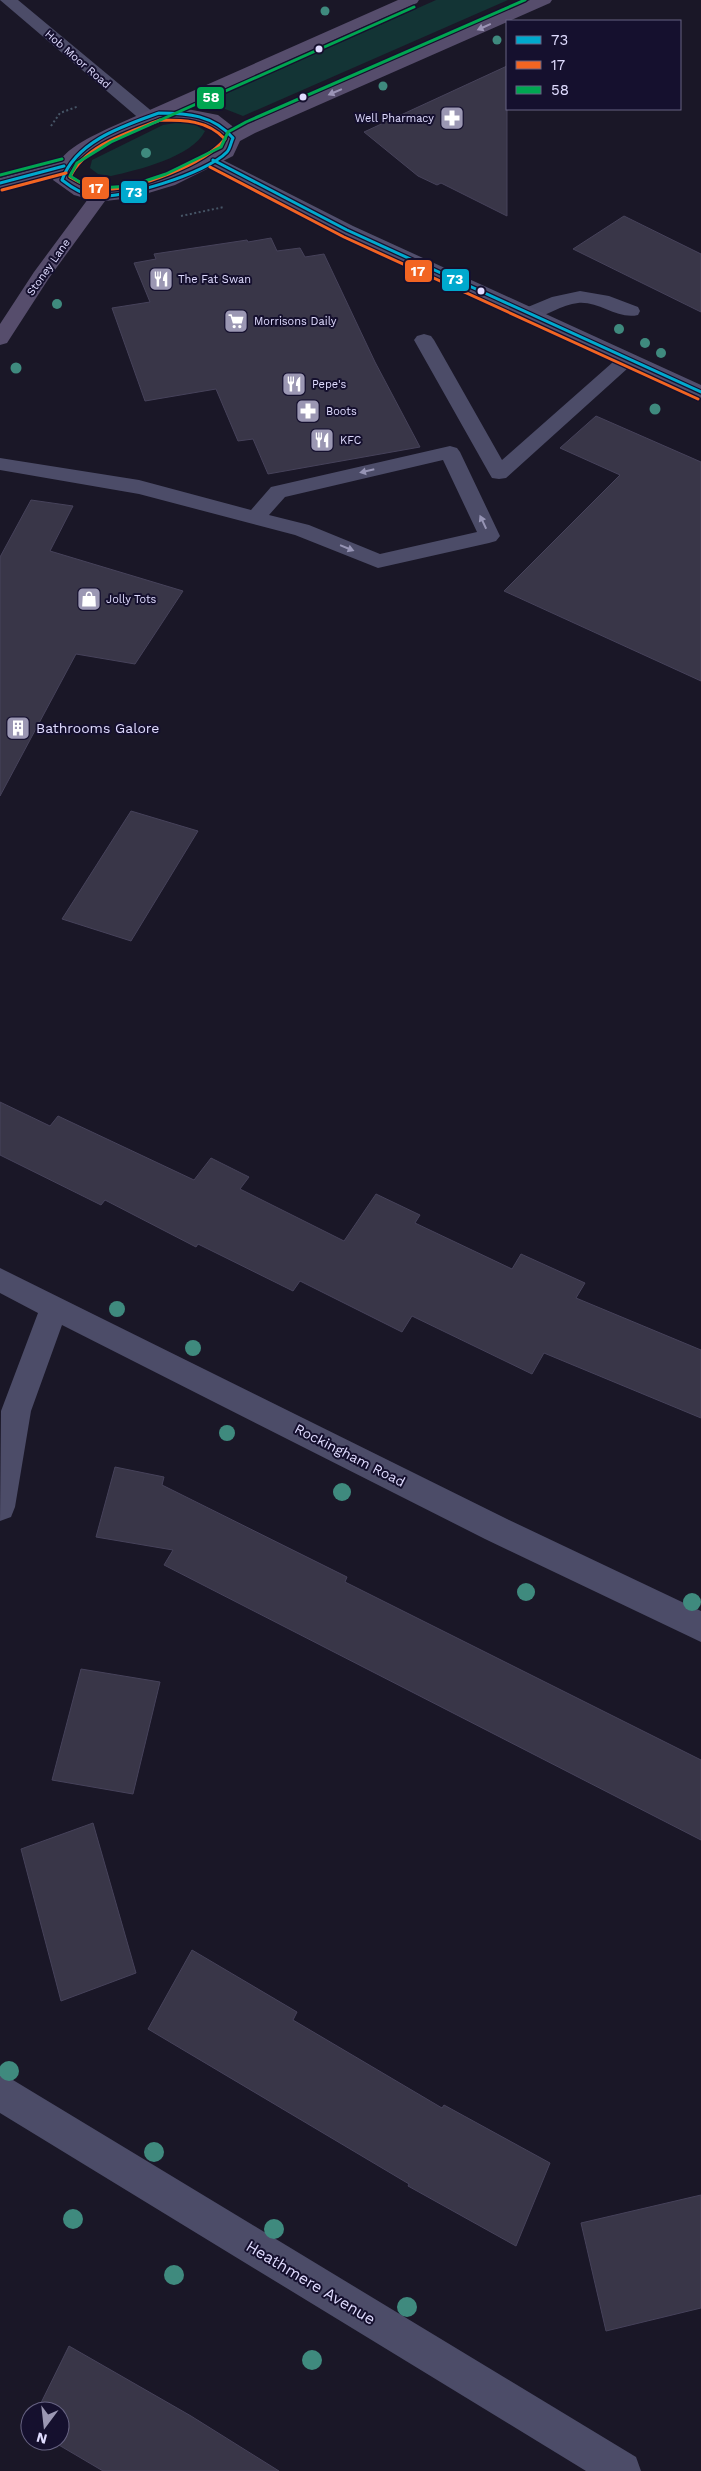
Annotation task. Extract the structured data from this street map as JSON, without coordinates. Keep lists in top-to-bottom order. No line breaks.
{"streets":{"main road":["Stoney Lane"],"street":["Hob Moor Road","Rockingham Road","Heathmere Avenue"]},"places":{"pharmacy":["Well Pharmacy","Boots"],"restaurant":["The Fat Swan","Pepe's","KFC"],"supermarket":["Morrisons Daily"],"shop":["Jolly Tots"],"building":["Bathrooms Galore"]},"lines":["transit line 58","transit line 73","transit line 17"],"legend":["73","17","58"],"north":"bottom"}
